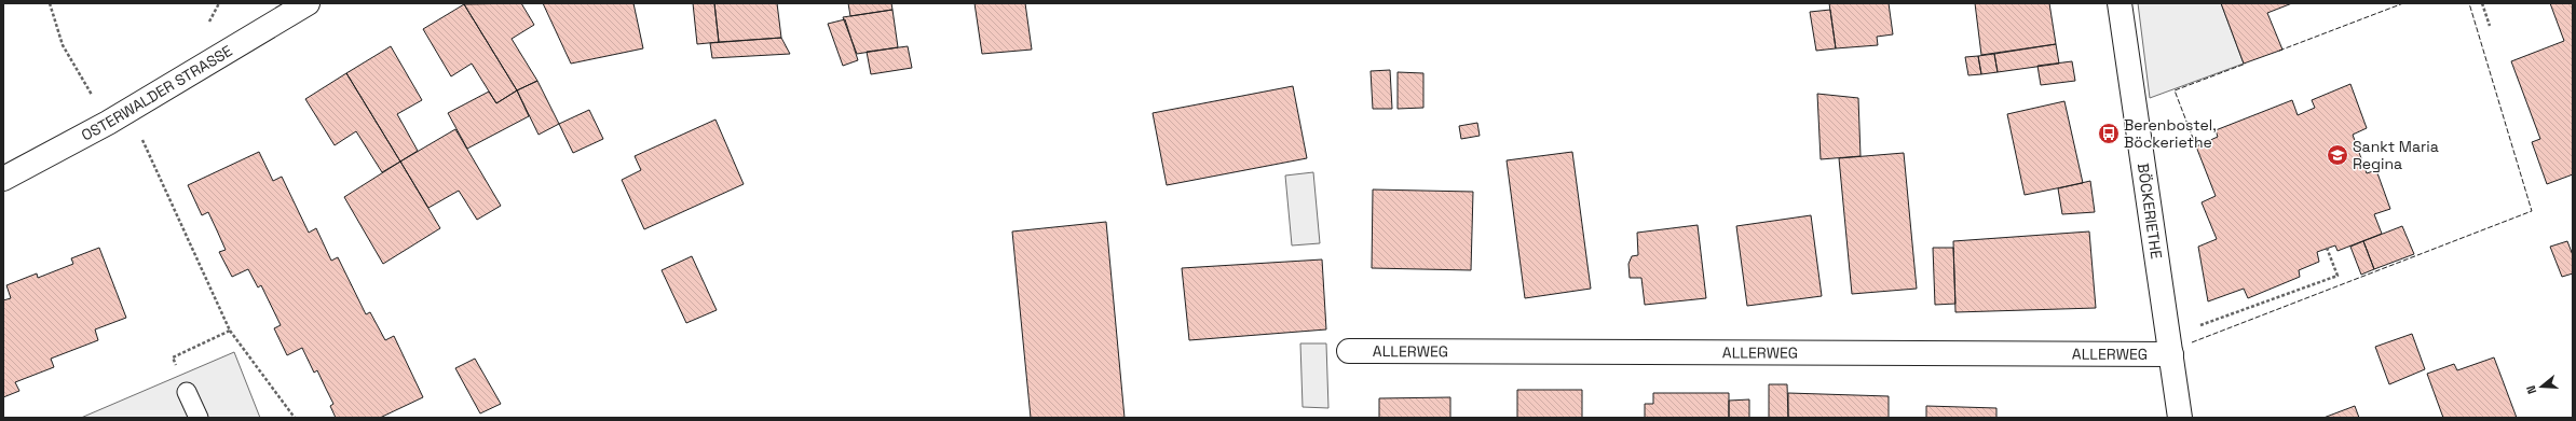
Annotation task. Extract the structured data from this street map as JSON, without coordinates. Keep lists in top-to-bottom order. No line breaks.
{"streets":{"street":["OSTERWALDER STRASSE","BÖCKERIETHE","ALLERWEG"]},"crossings":[["BÖCKERIETHE","ALLERWEG"]],"places":{"bus stop":["Berenbostel, Böckeriethe"],"school or university":["Sankt Maria Regina"]},"north":"left"}
